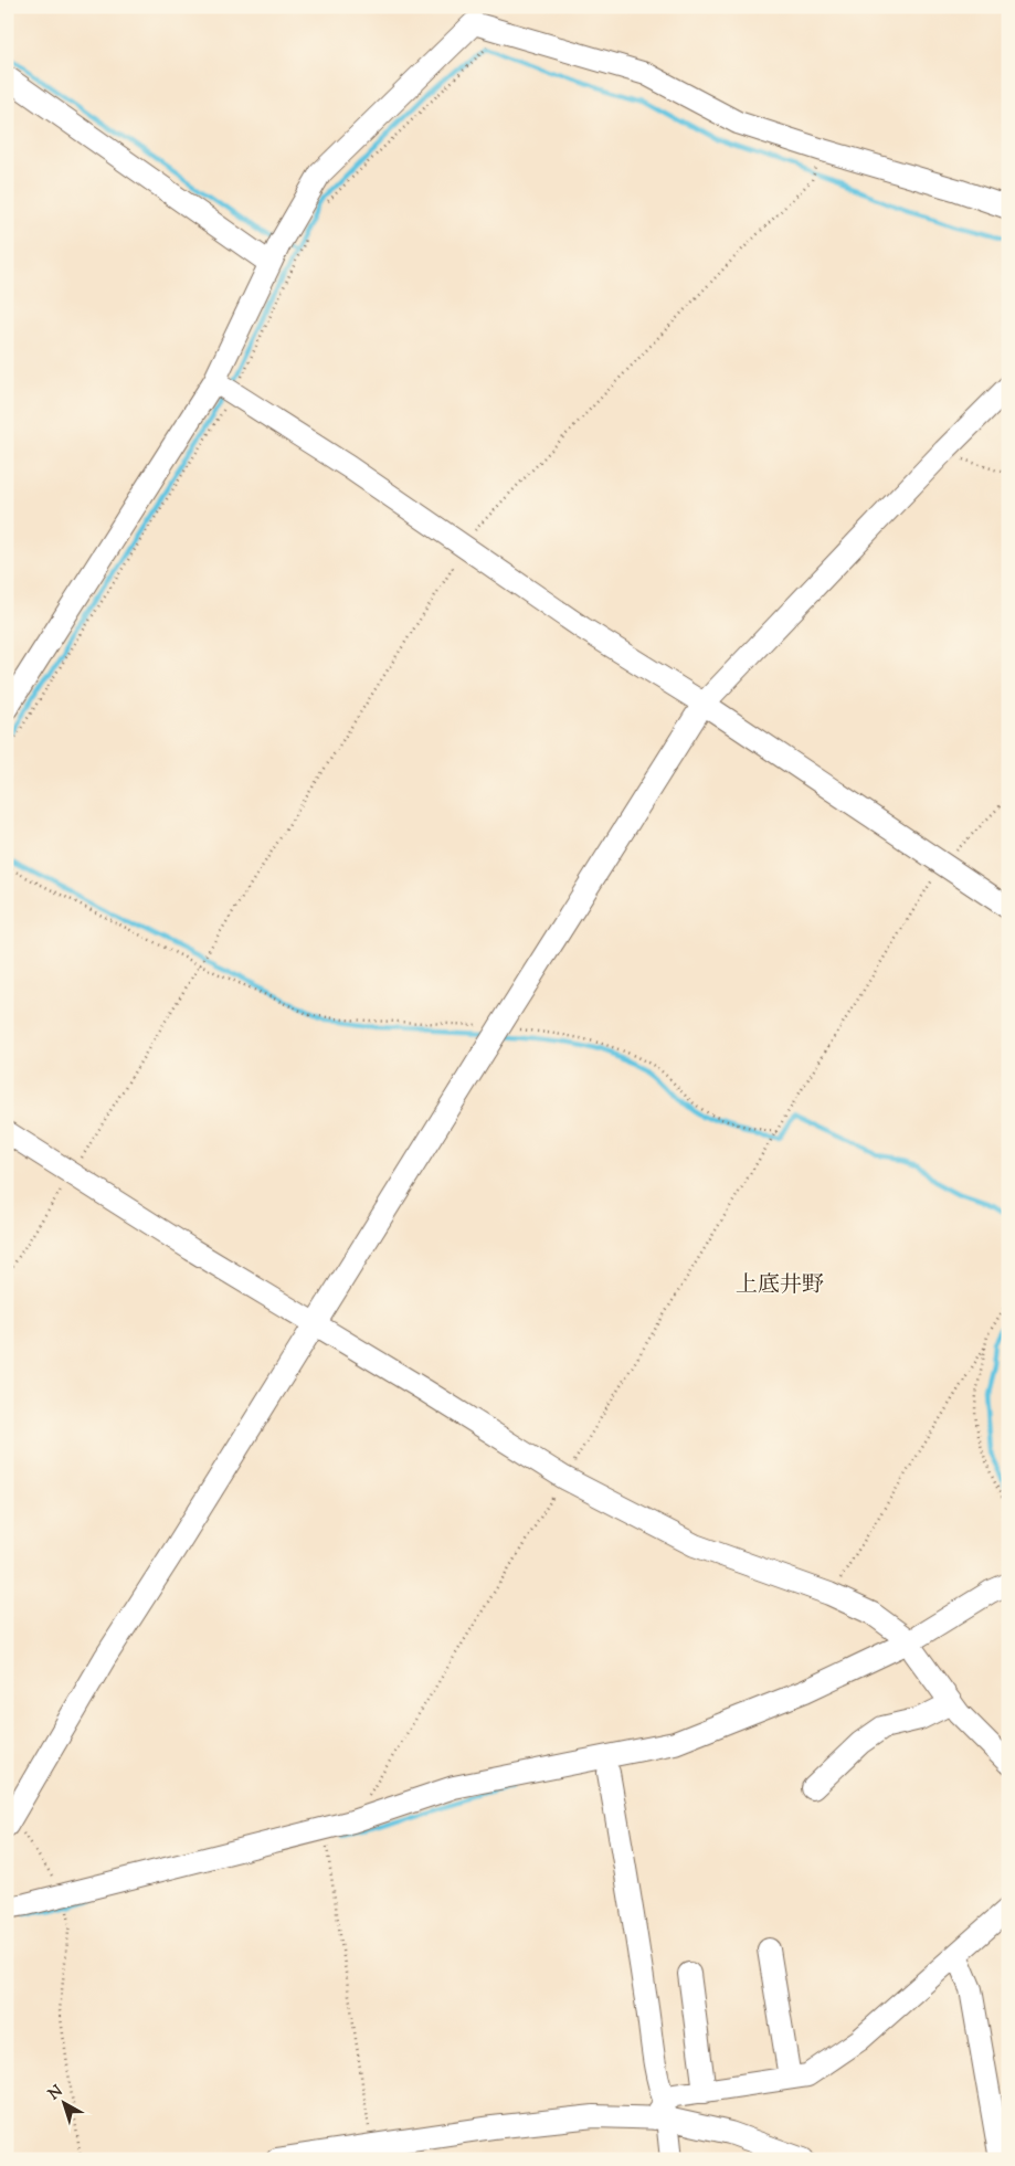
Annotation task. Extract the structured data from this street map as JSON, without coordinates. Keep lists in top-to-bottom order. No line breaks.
{"districts":["上底井野"],"north":"top left"}
